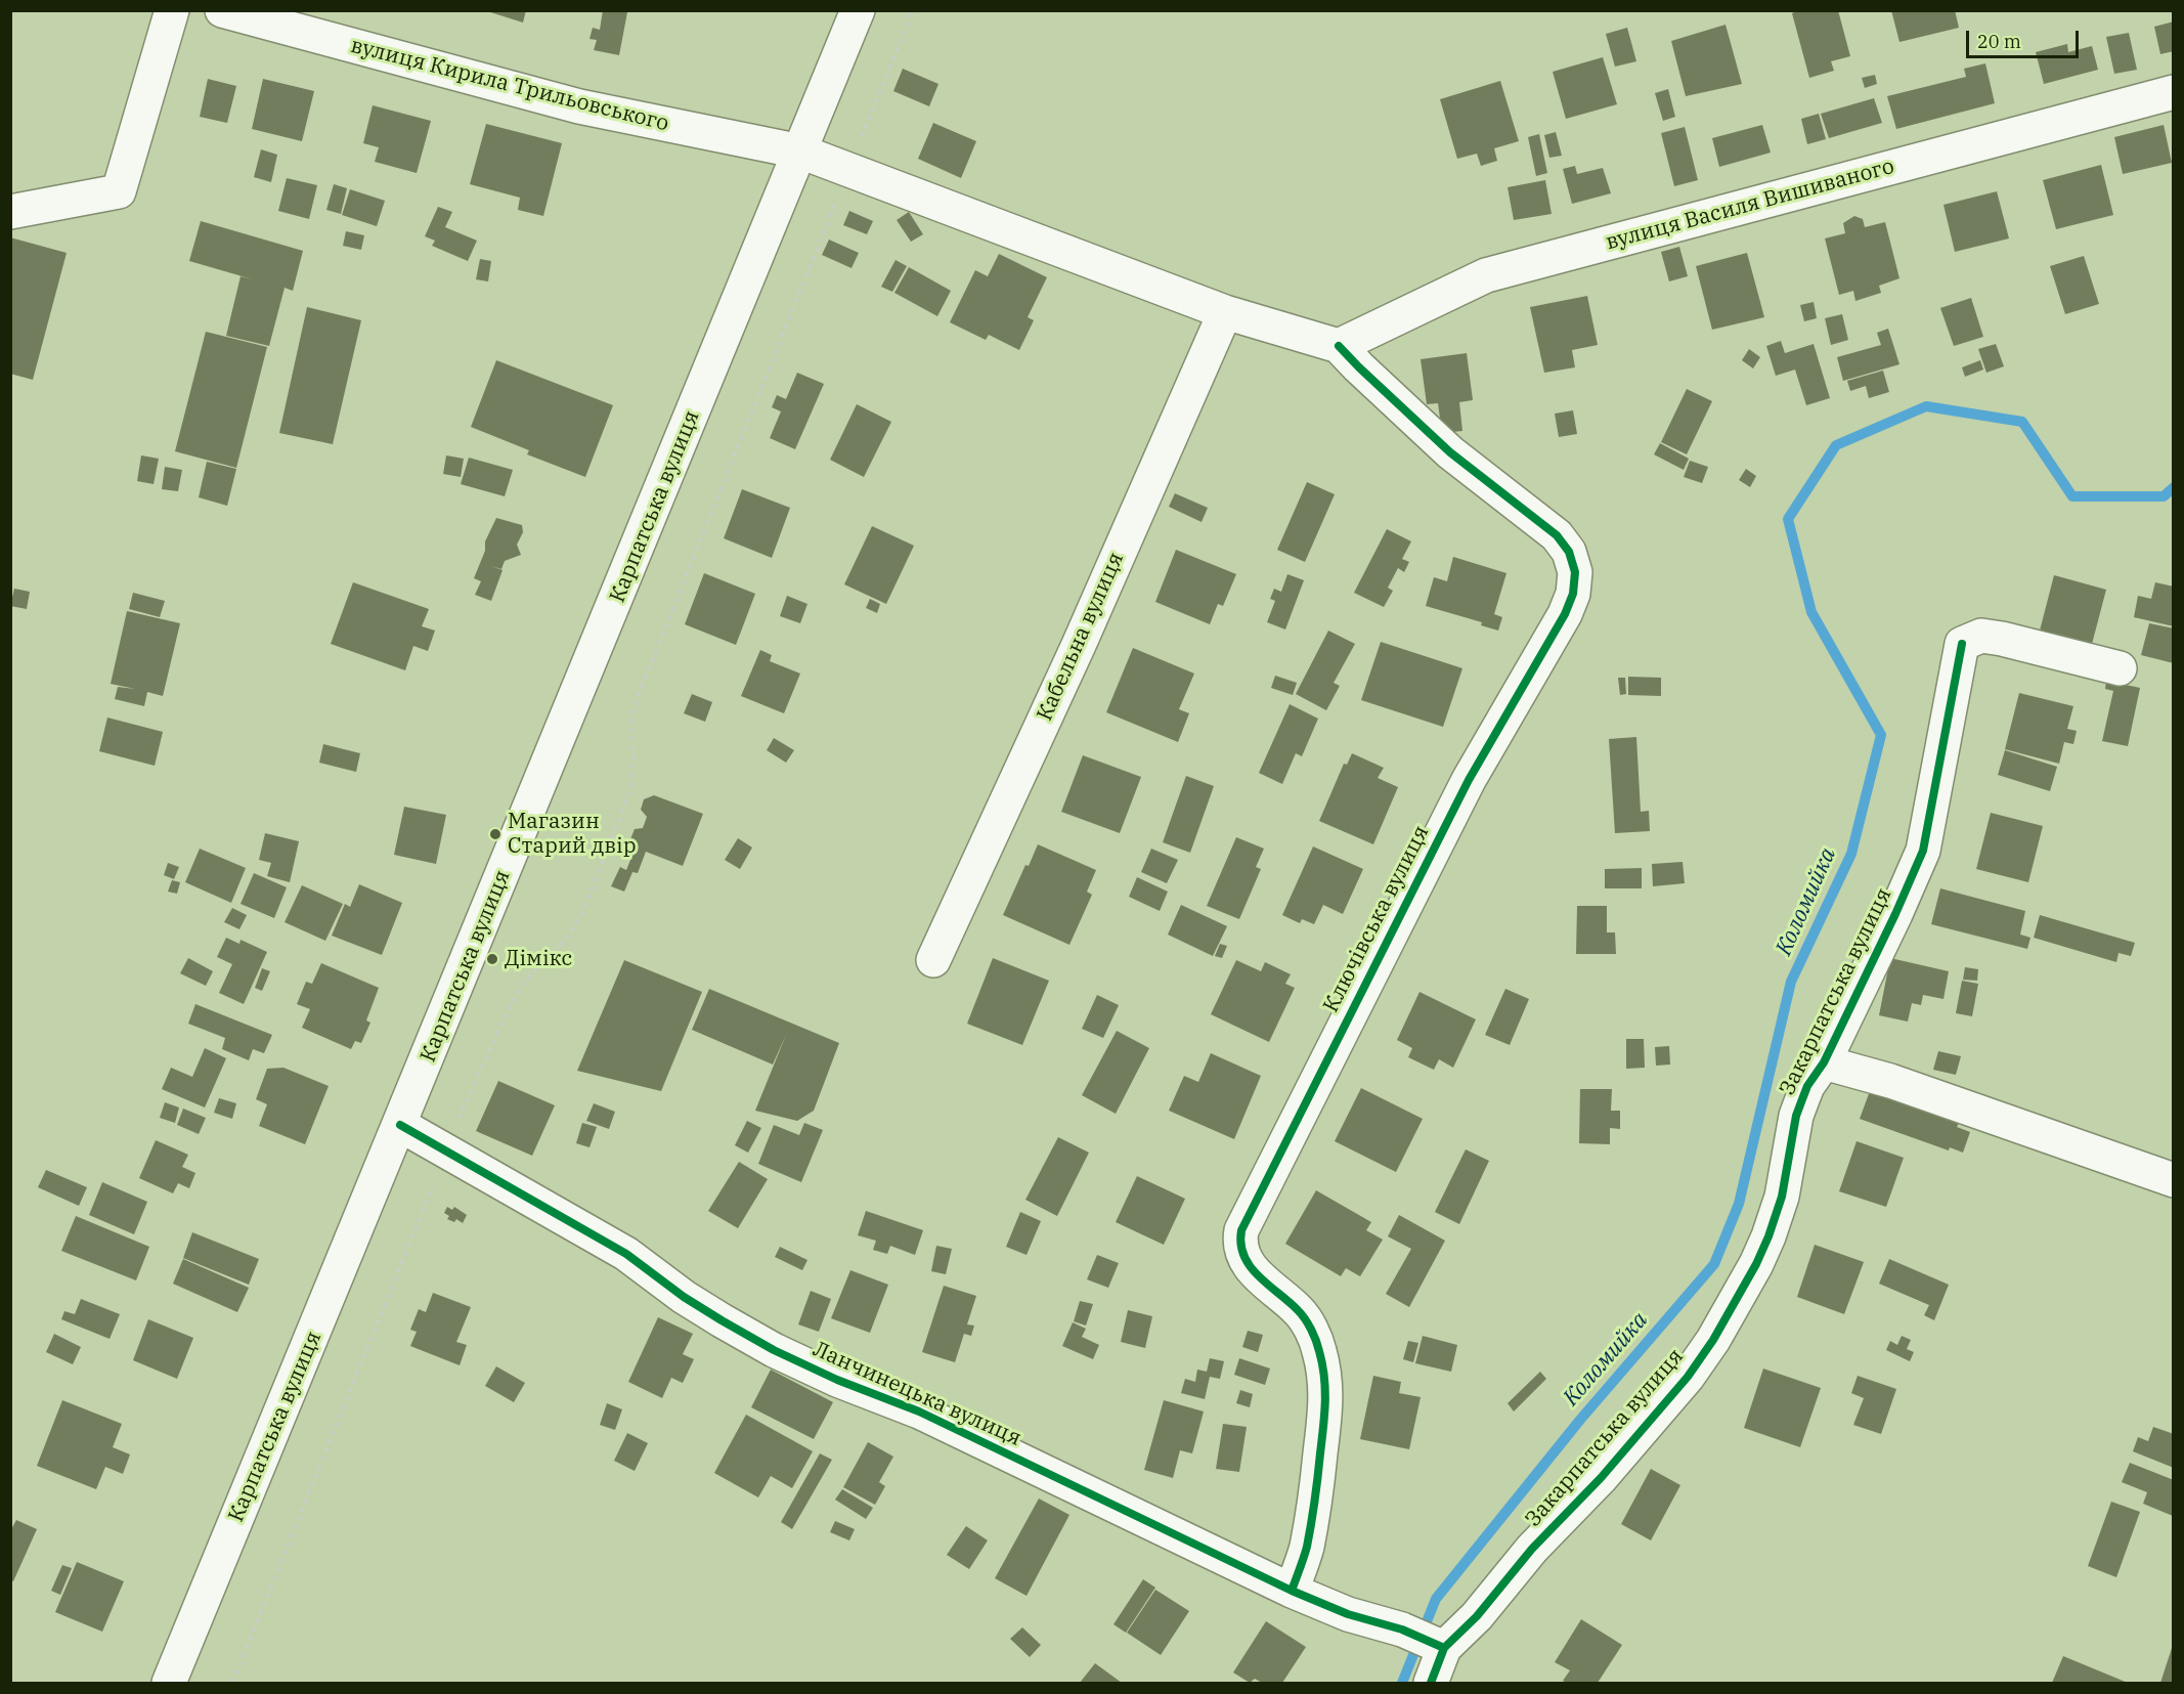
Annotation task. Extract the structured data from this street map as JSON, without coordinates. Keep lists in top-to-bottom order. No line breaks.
{"streets":{"street":["вулиця Кирила Трильовського","вулиця Василя Вишиваного","Карпатська вулиця","Кабельна вулиця","Ключівська вулиця","Закарпатська вулиця","Ланчинецька вулиця"]},"crossings":[["вулиця Кирила Трильовського","вулиця Василя Вишиваного"],["вулиця Кирила Трильовського","Карпатська вулиця"],["вулиця Кирила Трильовського","Кабельна вулиця"],["вулиця Кирила Трильовського","Ключівська вулиця"],["вулиця Василя Вишиваного","Ключівська вулиця"],["Карпатська вулиця","Ланчинецька вулиця"],["Ключівська вулиця","Ланчинецька вулиця"],["Закарпатська вулиця","Ланчинецька вулиця"]],"water":["Коломийка"],"places":["Магазин Старий двір","Дімікс"],"scale_bar":"20 m"}
